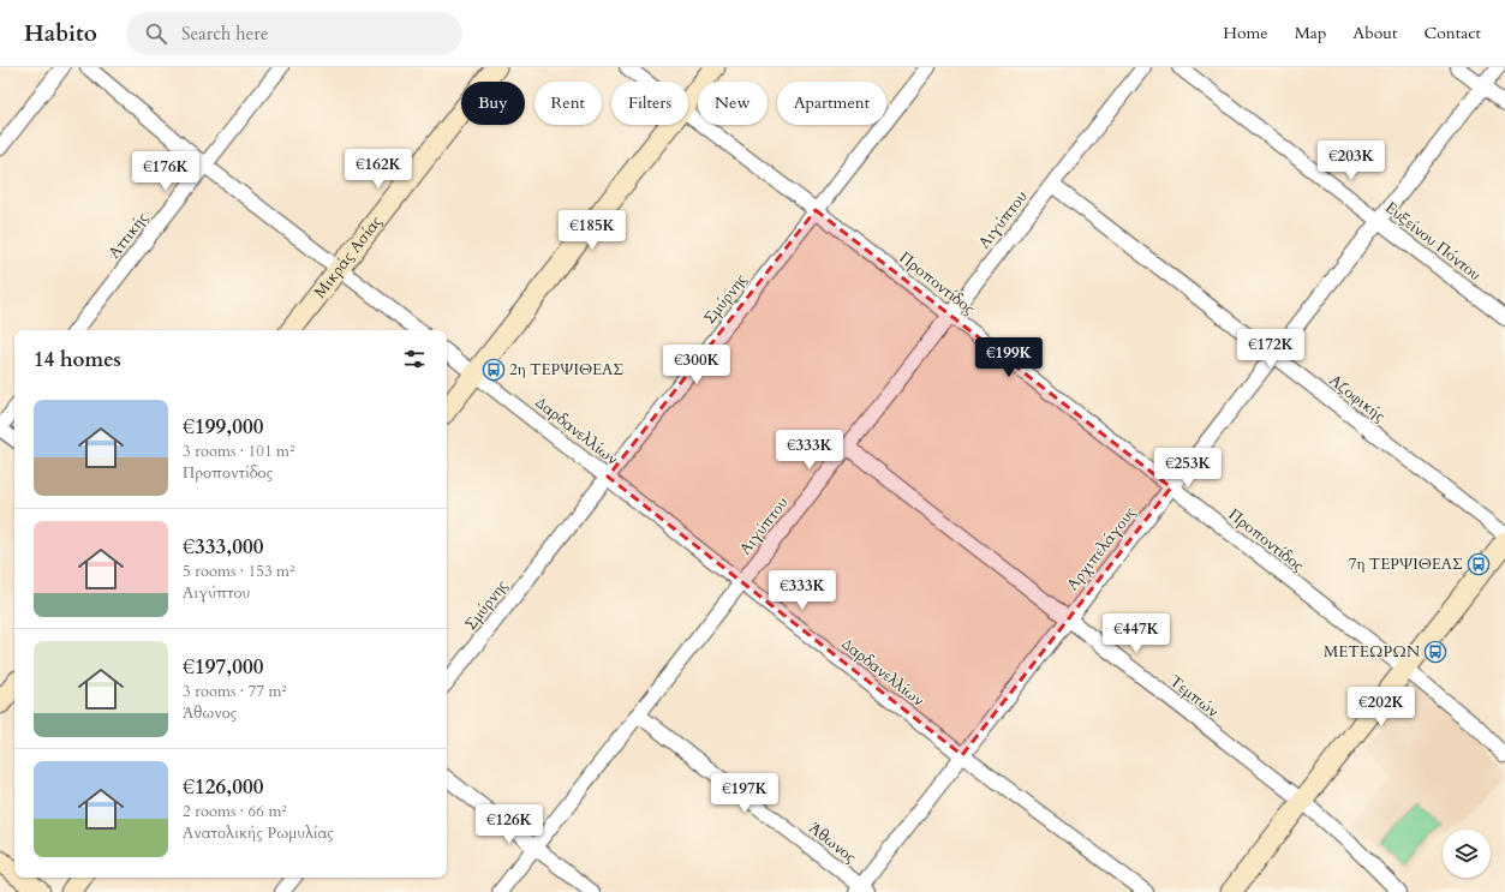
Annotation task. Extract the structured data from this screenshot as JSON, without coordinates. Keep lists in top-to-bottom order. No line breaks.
{"streets":{"street":["Αιγύπτου","Αττικής","Ευξείνου Πόντου","Μικράς Ασίας","Προποντίδος","Σμύρνης","Αζοφικής","Δαρδανελλίων","Αρχιπελάγους","Τεμπών","Άθωνος"]},"crossings":[["Αιγύπτου","Προποντίδος"],["Αιγύπτου","Αζοφικής"],["Αιγύπτου","Δαρδανελλίων"],["Αιγύπτου","Τεμπών"],["Αιγύπτου","Άθωνος"],["Ευξείνου Πόντου","Αρχιπελάγους"],["Προποντίδος","Σμύρνης"],["Προποντίδος","Αρχιπελάγους"],["Σμύρνης","Δαρδανελλίων"],["Αζοφικής","Αρχιπελάγους"],["Δαρδανελλίων","Αρχιπελάγους"],["Αρχιπελάγους","Τεμπών"],["Αρχιπελάγους","Άθωνος"]],"places":{"bus stop":["2η ΤΕΡΨΙΘΕΑΣ","7η ΤΕΡΨΙΘΕΑΣ","ΜΕΤΕΩΡΩΝ"]},"page":{"header":"Habito","search":"Search here","nav":["Home","Map","About","Contact"],"chip":["Buy","Rent","Filters","New","Apartment"],"price":["€203K","€162K","€176K","€185K","€172K","€199K","€300K","€333K","€253K","€333K","€447K","€202K","€197K","€126K"],"heading":"14 homes","list":[{"name":"€199,000","note":"3 rooms · 101 m² · Προποντίδος"},{"name":"€333,000","note":"5 rooms · 153 m² · Αιγύπτου"},{"name":"€197,000","note":"3 rooms · 77 m² · Άθωνος"},{"name":"€126,000","note":"2 rooms · 66 m² · Ανατολικής Ρωμυλίας"}]}}
